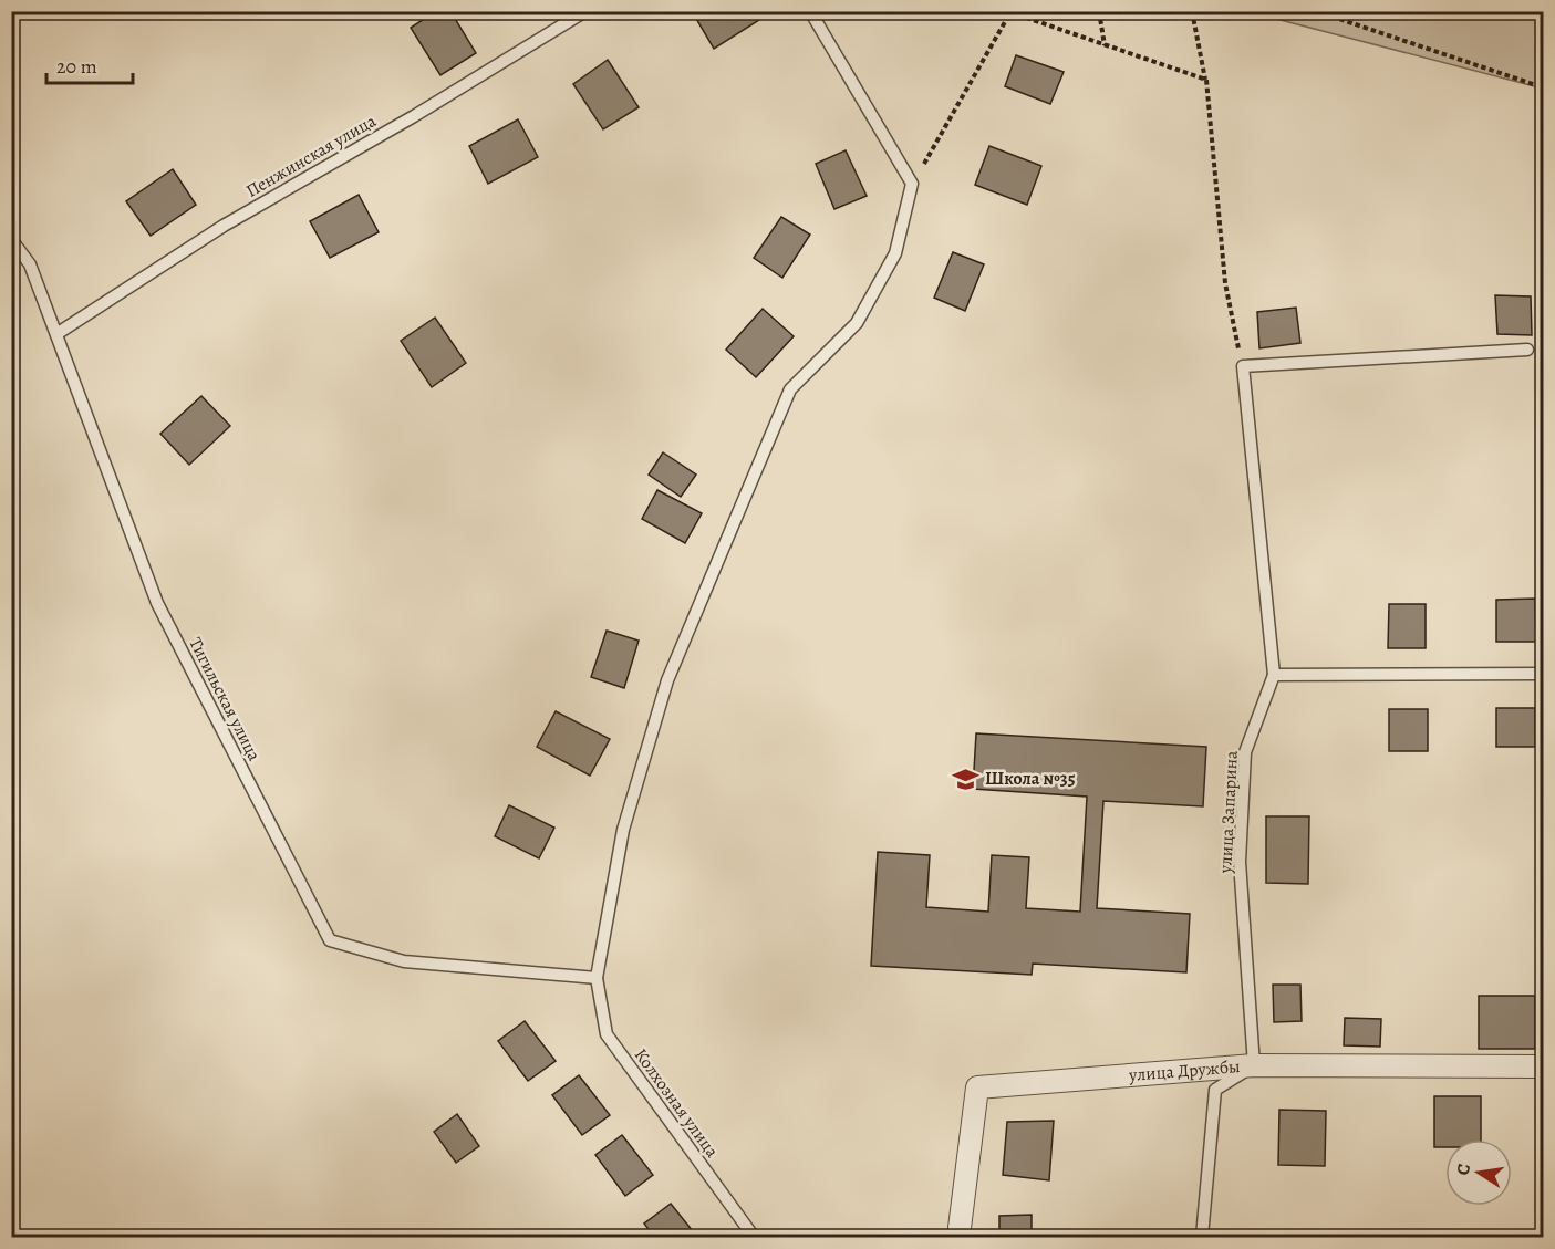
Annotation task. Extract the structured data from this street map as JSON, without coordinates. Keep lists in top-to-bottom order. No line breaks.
{"streets":{"street":["улица Дружбы"],"lane":["Пенжинская улица","Тигильская улица","улица Запарина","Колхозная улица"]},"crossings":[["Пенжинская улица","Тигильская улица"],["Тигильская улица","Колхозная улица"],["улица Запарина","улица Дружбы"]],"places":{"school or university":["Школа №35"]},"scale_bar":"20 m","north":"left"}
